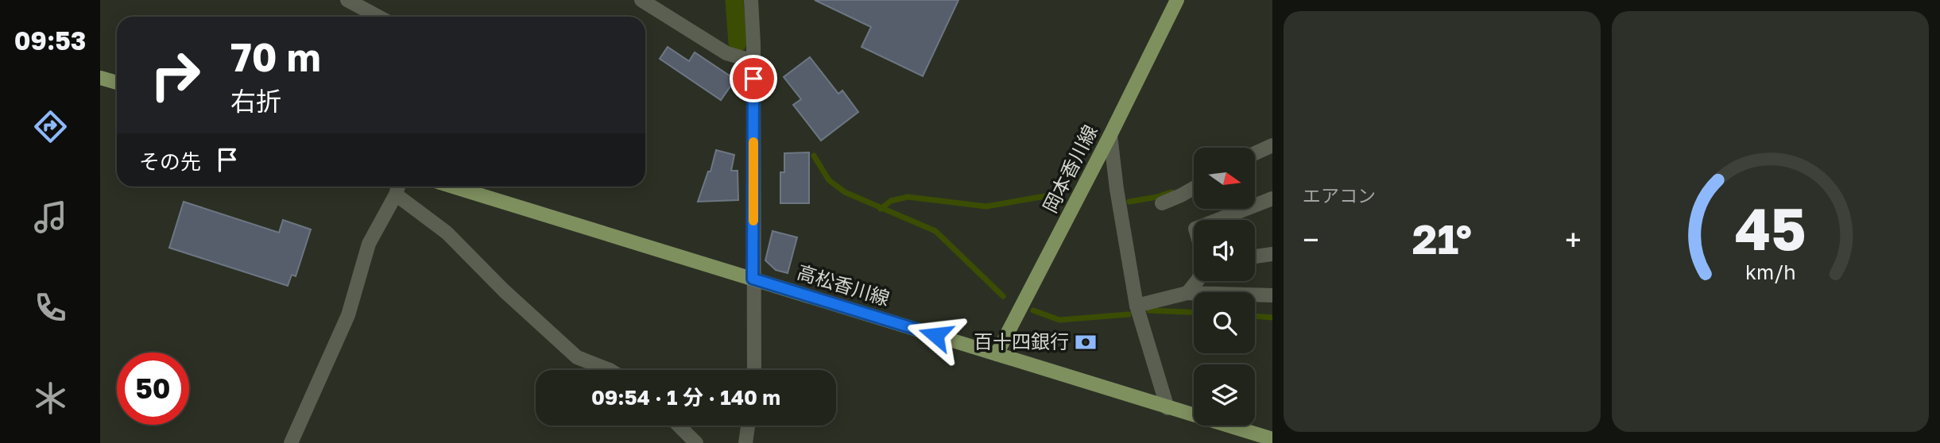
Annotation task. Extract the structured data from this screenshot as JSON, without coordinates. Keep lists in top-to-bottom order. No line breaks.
{"streets":{"main road":["岡本香川線","高松香川線"]},"crossings":[["岡本香川線","高松香川線"]],"places":{"bank":["百十四銀行"]},"north":"right","page":{"tabs":"09:53","tile":"エアコン","turn":["70 m","右折"],"then":"その先","heat":["−","21°","+"],"limit":"50","trip":"09:54 · 1 分 · 140 m","gauge":["45","km/h"]}}
